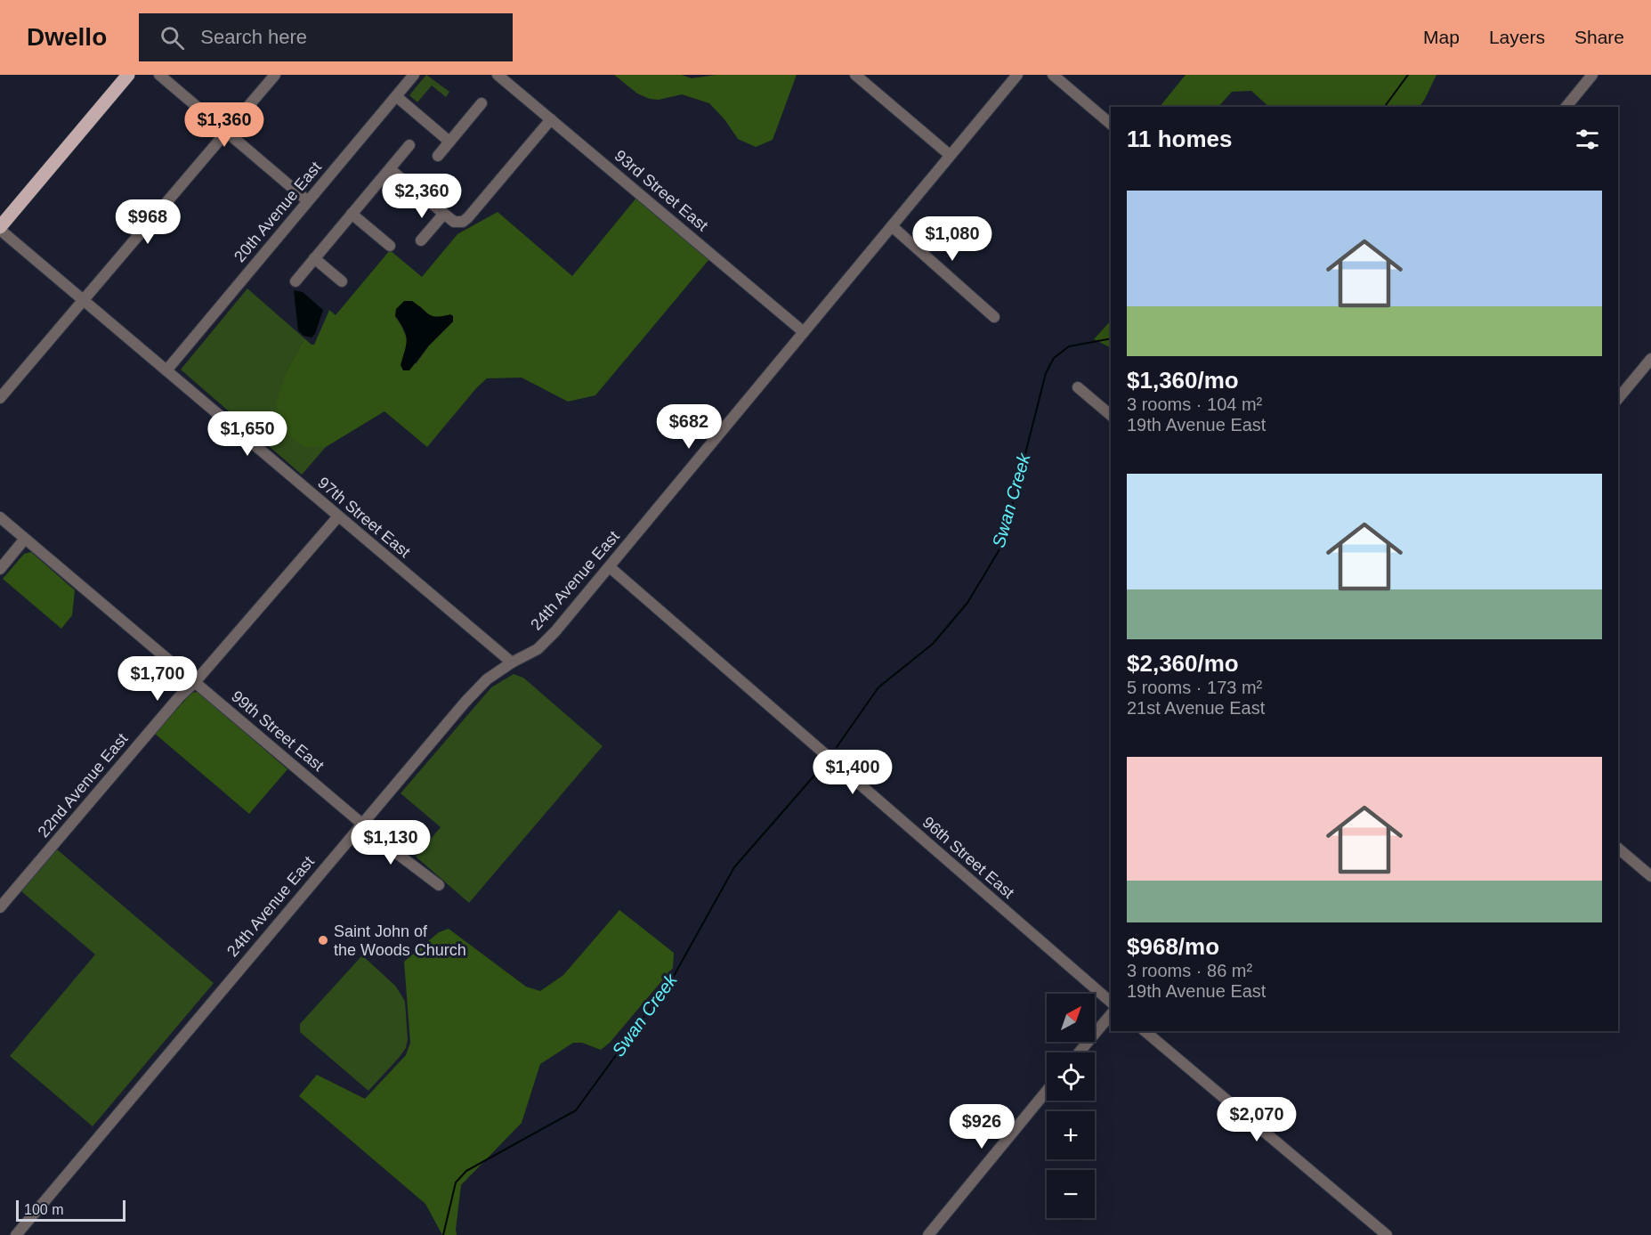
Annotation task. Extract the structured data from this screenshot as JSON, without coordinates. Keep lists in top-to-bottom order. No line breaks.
{"streets":{"street":["93rd Street East","20th Avenue East","97th Street East","24th Avenue East","99th Street East","22nd Avenue East","96th Street East"]},"crossings":[["93rd Street East","24th Avenue East"],["20th Avenue East","97th Street East"],["97th Street East","24th Avenue East"],["97th Street East","22nd Avenue East"],["24th Avenue East","99th Street East"],["24th Avenue East","96th Street East"],["99th Street East","22nd Avenue East"]],"water":["Swan Creek"],"places":["Saint John of the Woods Church"],"scale_bar":"100 m","north":"top right","page":{"header":"Dwello","search":"Search here","nav":["Map","Layers","Share"],"price":["$1,360","$2,360","$968","$1,080","$682","$1,650","$1,700","$1,400","$1,130","$2,070","$926"],"heading":"11 homes","list":[{"name":"$1,360/mo","note":"3 rooms · 104 m² · 19th Avenue East"},{"name":"$2,360/mo","note":"5 rooms · 173 m² · 21st Avenue East"},{"name":"$968/mo","note":"3 rooms · 86 m² · 19th Avenue East"}],"map_buttons":["+","−"],"scale":"100 m"}}
